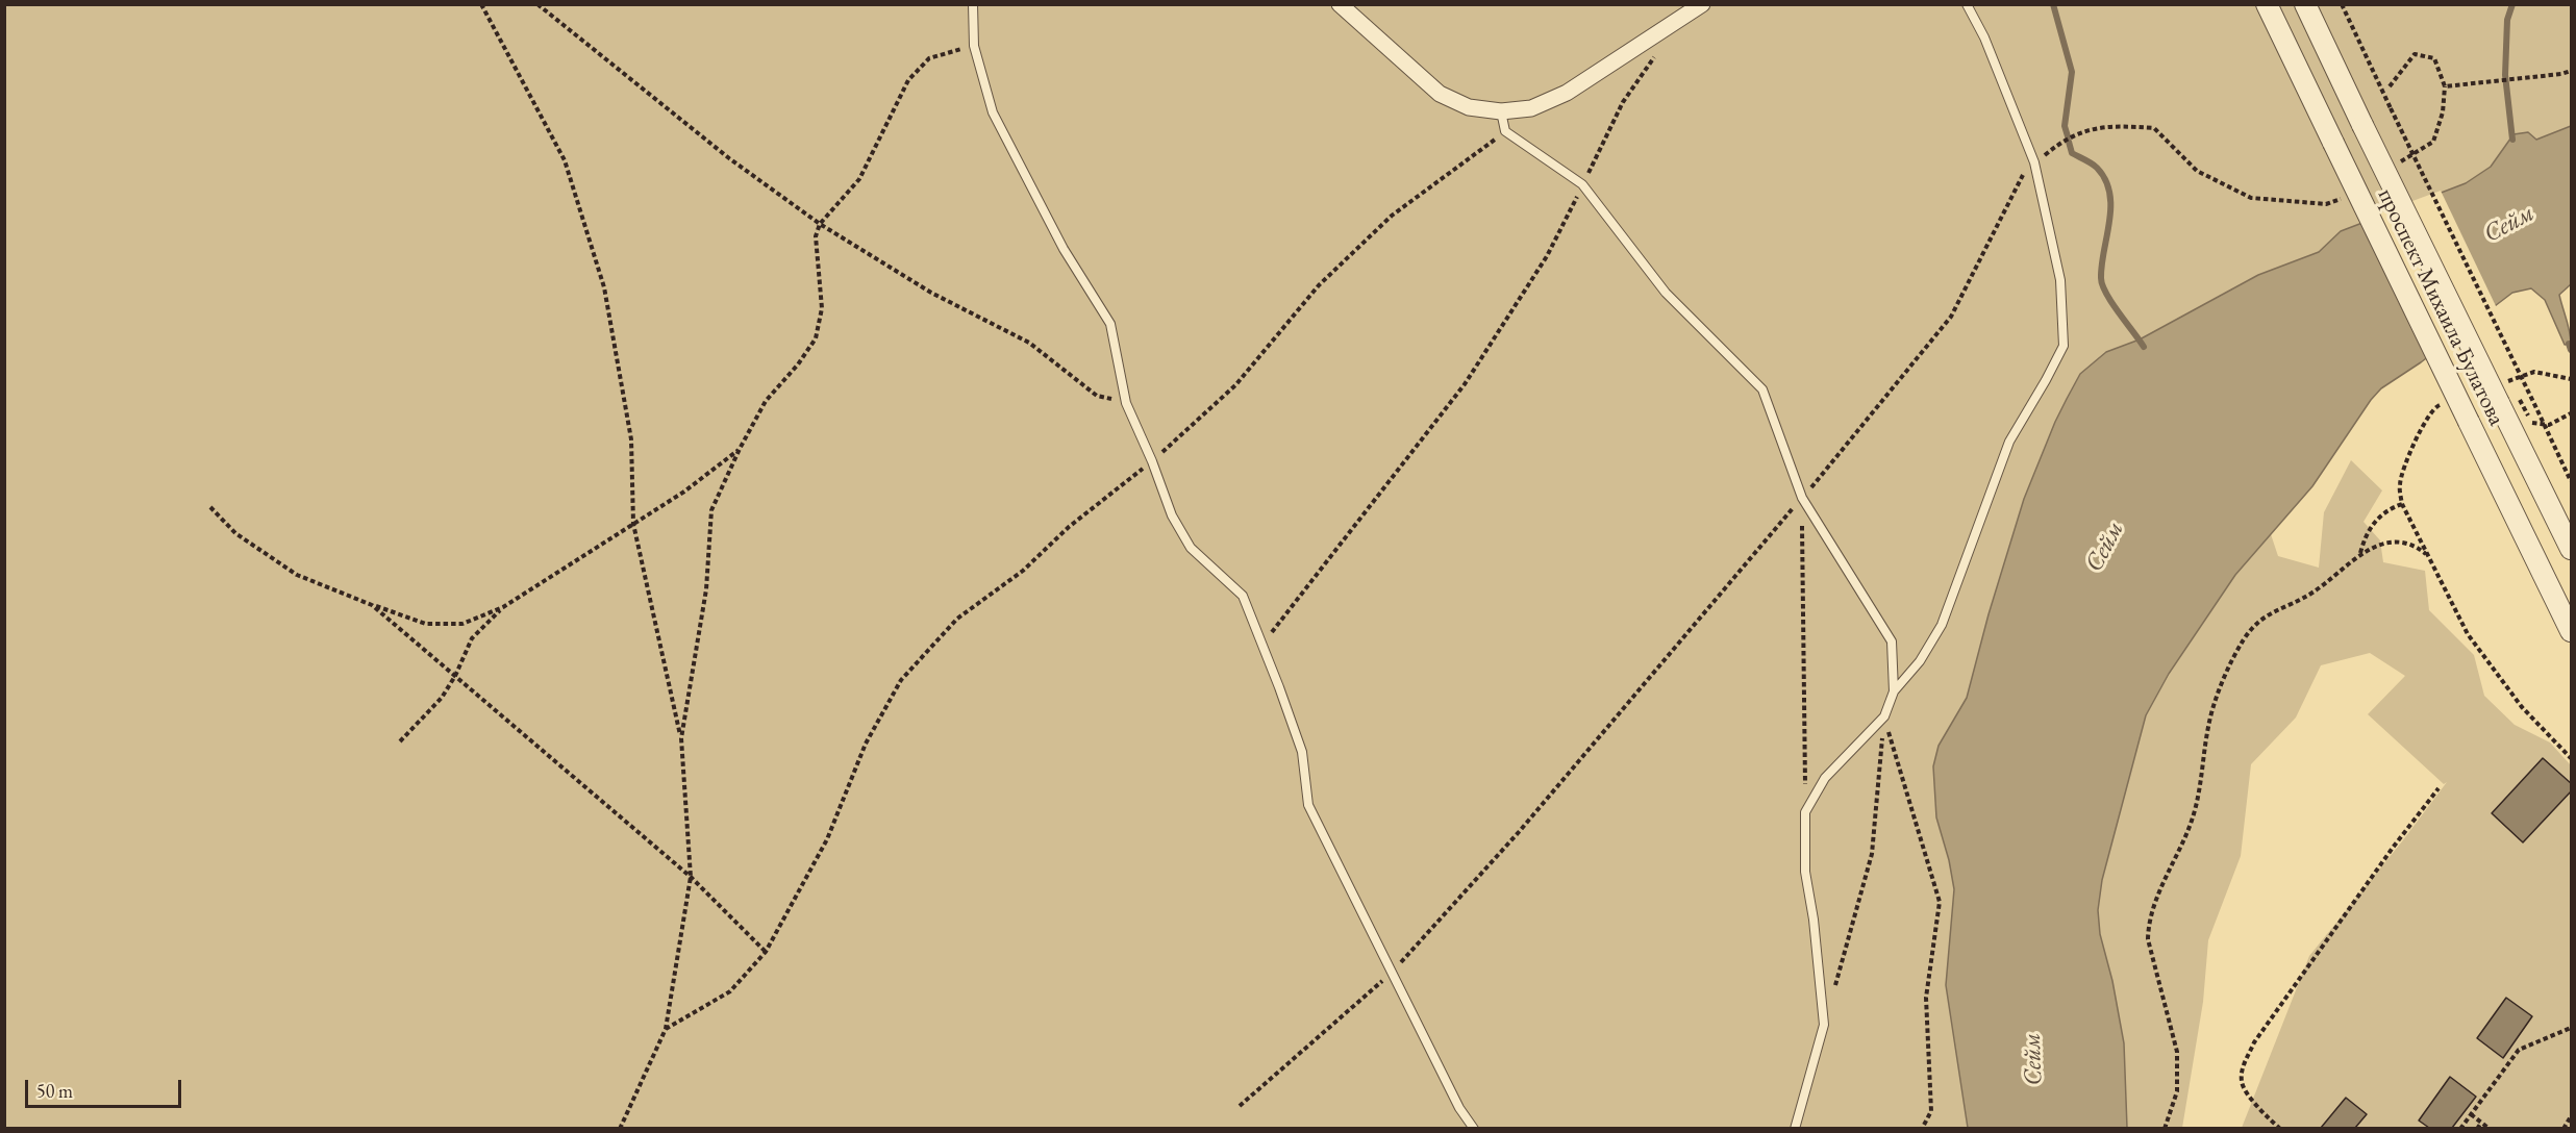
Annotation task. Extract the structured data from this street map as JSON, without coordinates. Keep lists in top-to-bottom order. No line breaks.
{"streets":{"street":["проспект Михаила Булатова"]},"water":["Сейм"],"scale_bar":"50 m"}
